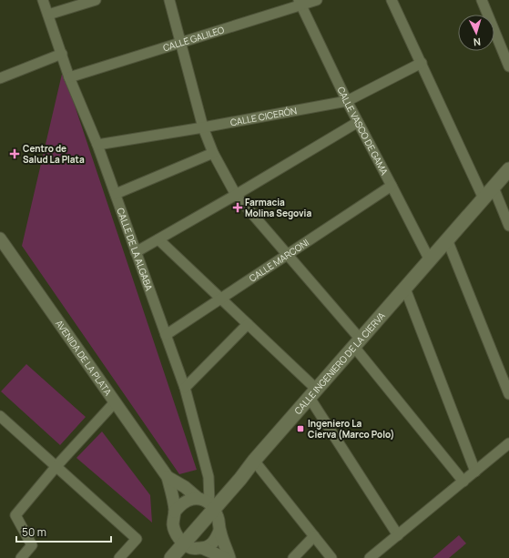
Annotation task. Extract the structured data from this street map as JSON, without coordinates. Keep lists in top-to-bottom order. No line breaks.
{"streets":{"main road":["CALLE INGENIERO DE LA CIERVA"],"street":["CALLE GALILEO","CALLE CICERÓN","CALLE VASCO DE GAMA","CALLE DE LA ALGABA","CALLE MARCONI","AVENIDA DE LA PLATA"]},"crossings":[["CALLE GALILEO","CALLE VASCO DE GAMA"],["CALLE GALILEO","CALLE DE LA ALGABA"],["CALLE CICERÓN","CALLE VASCO DE GAMA"],["CALLE CICERÓN","CALLE DE LA ALGABA"],["CALLE VASCO DE GAMA","CALLE MARCONI"],["CALLE VASCO DE GAMA","CALLE INGENIERO DE LA CIERVA"],["CALLE DE LA ALGABA","CALLE MARCONI"],["CALLE DE LA ALGABA","CALLE INGENIERO DE LA CIERVA"]],"places":{"health":["Centro de Salud La Plata","Farmacia Molina Segovia"],"transit":["Ingeniero La Cierva (Marco Polo)"]},"scale_bar":"50 m","north":"bottom"}
